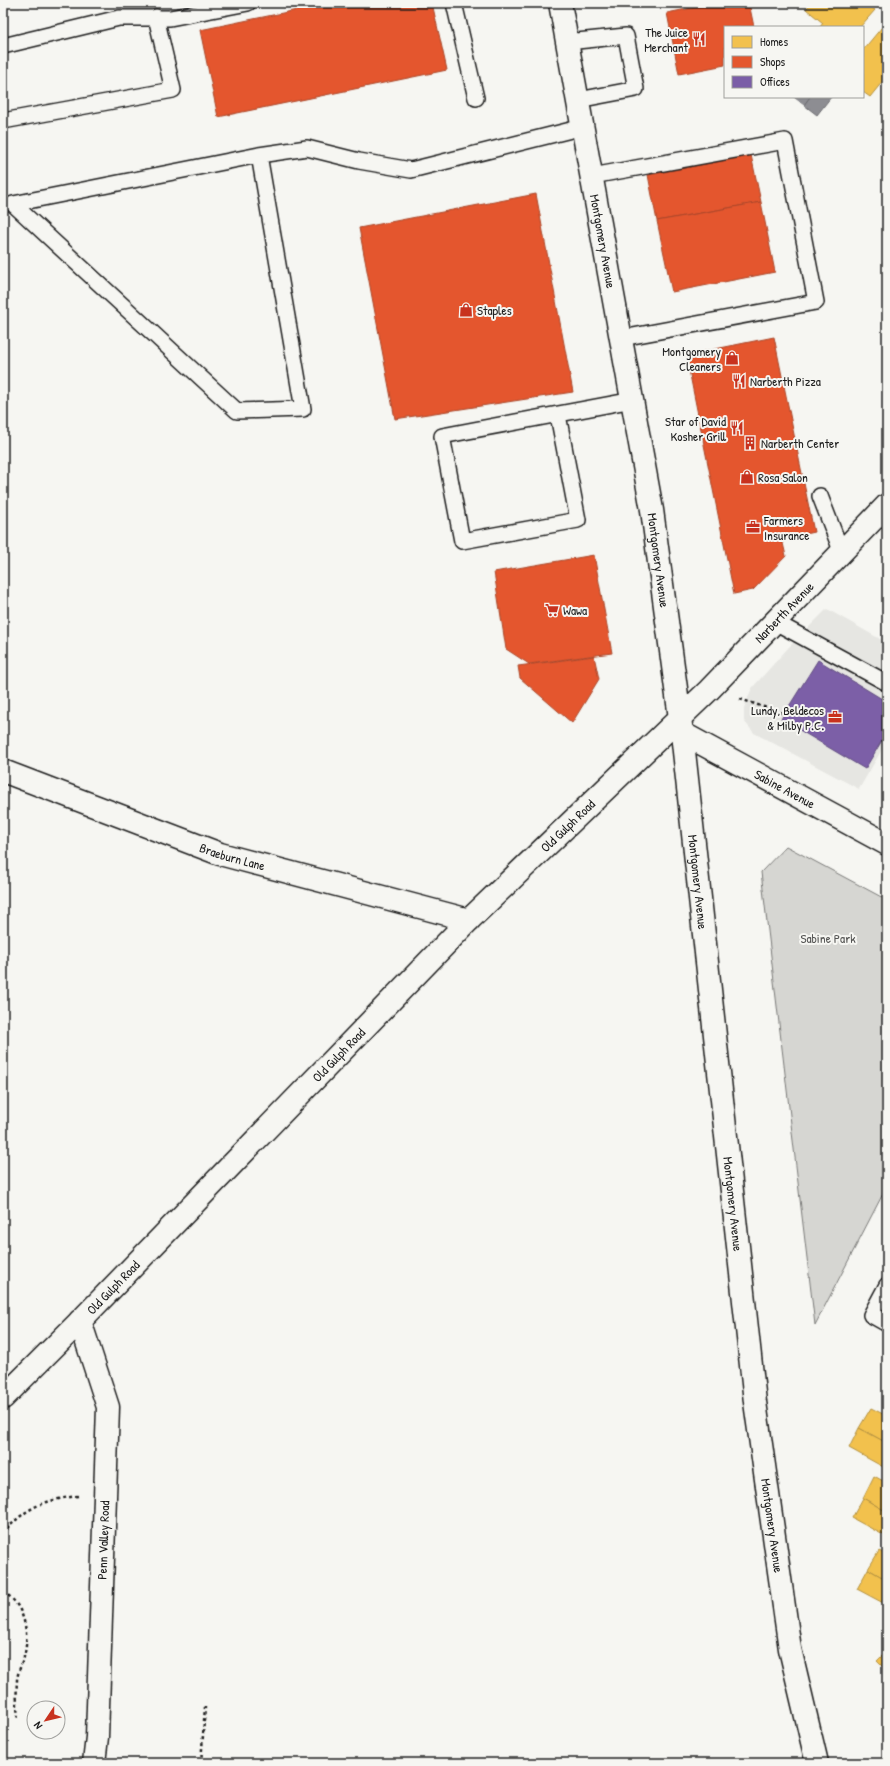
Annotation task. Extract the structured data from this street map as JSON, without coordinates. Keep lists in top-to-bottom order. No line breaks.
{"streets":{"street":["Montgomery Avenue","Narberth Avenue","Sabine Avenue","Old Gulph Road","Braeburn Lane","Penn Valley Road"]},"crossings":[["Montgomery Avenue","Narberth Avenue"],["Montgomery Avenue","Sabine Avenue"],["Montgomery Avenue","Old Gulph Road"],["Narberth Avenue","Sabine Avenue"],["Narberth Avenue","Old Gulph Road"],["Sabine Avenue","Old Gulph Road"],["Old Gulph Road","Braeburn Lane"],["Old Gulph Road","Penn Valley Road"]],"parks":["Sabine Park"],"places":{"restaurant":["The Juice Merchant","Narberth Pizza","Star of David Kosher Grill"],"shop":["Staples","Montgomery Cleaners","Rosa Salon"],"building":["Narberth Center"],"office":["Farmers Insurance","Lundy, Beldecos & Milby P.C."],"supermarket":["Wawa"]},"legend":["Homes","Shops","Offices"],"north":"bottom left"}
